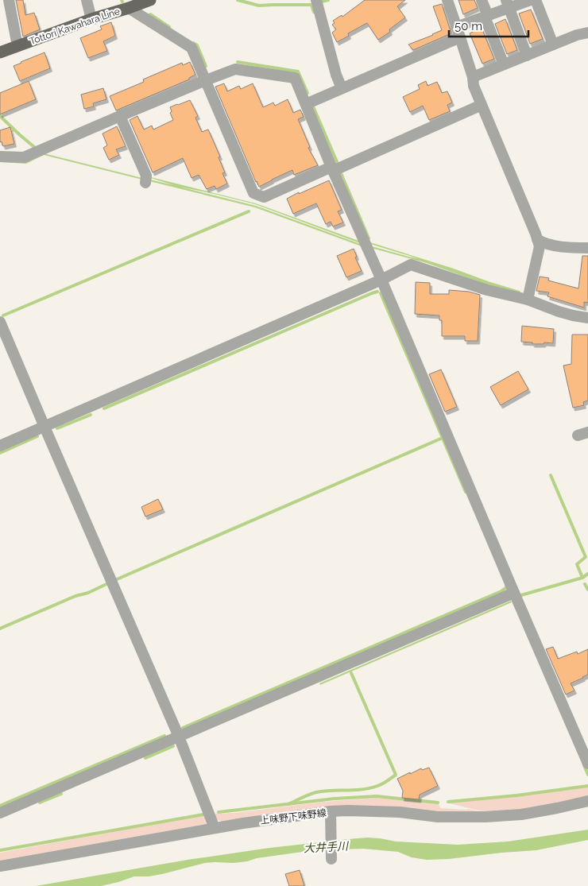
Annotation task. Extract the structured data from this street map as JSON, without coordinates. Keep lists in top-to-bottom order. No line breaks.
{"streets":{"main road":["Tottori Kawahara Line"],"street":["上味野下味野線"]},"water":["大井手川"],"scale_bar":"50 m"}
